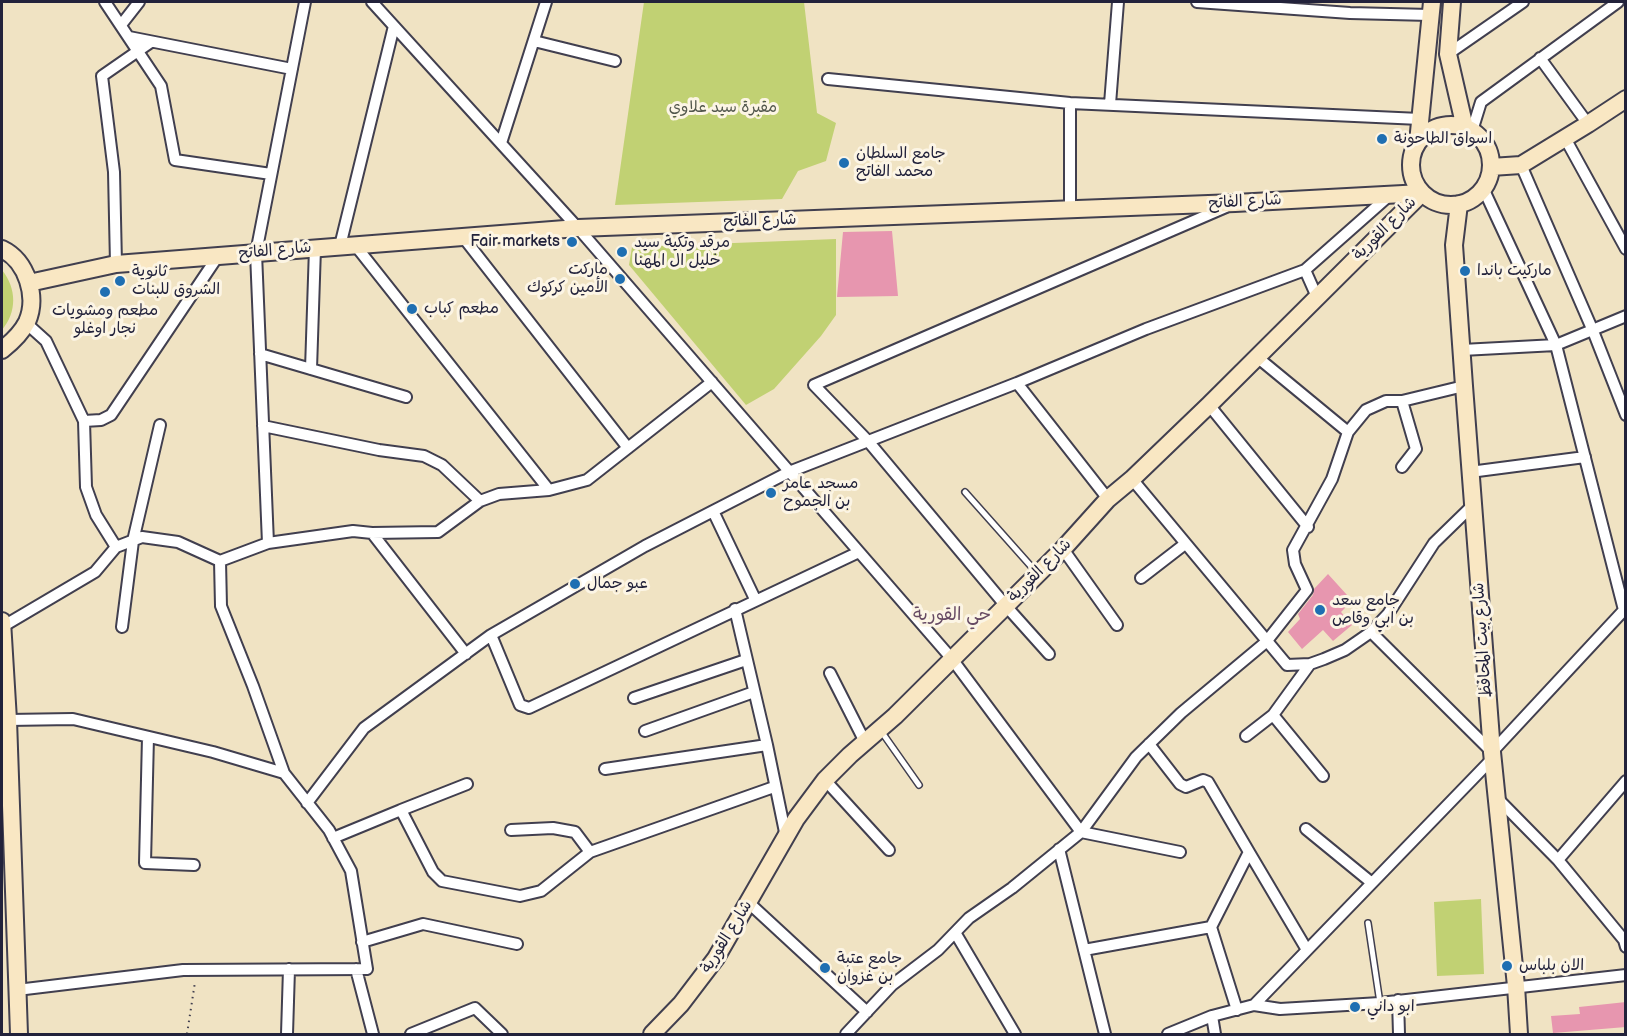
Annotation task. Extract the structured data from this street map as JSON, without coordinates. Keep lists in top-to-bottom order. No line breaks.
{"streets":{"street":["شارع الفاتح","شارع القورية","شارع بيت المحافظ"]},"crossings":[["شارع الفاتح","شارع القورية"],["شارع الفاتح","شارع بيت المحافظ"],["شارع القورية","شارع بيت المحافظ"]],"districts":["حي القورية"],"parks":["مقبرة سيد علاوي"],"places":["اسواق الطاحونة","جامع السلطان محمد الفاتح","Fair markets","مرقد وتكية سيد خليل ال المهنا","ماركيت باندا","ماركت الأمين كركوك","ثانوية الشروق للبنات","مطعم ومشويات نجار اوغلو","مطعم كباب","مسجد عامر بن الجموح","عبو جمال","جامع سعد بن ابي وقاص","الان بلباس","جامع عتبة بن غزوان","ابو داني"]}
